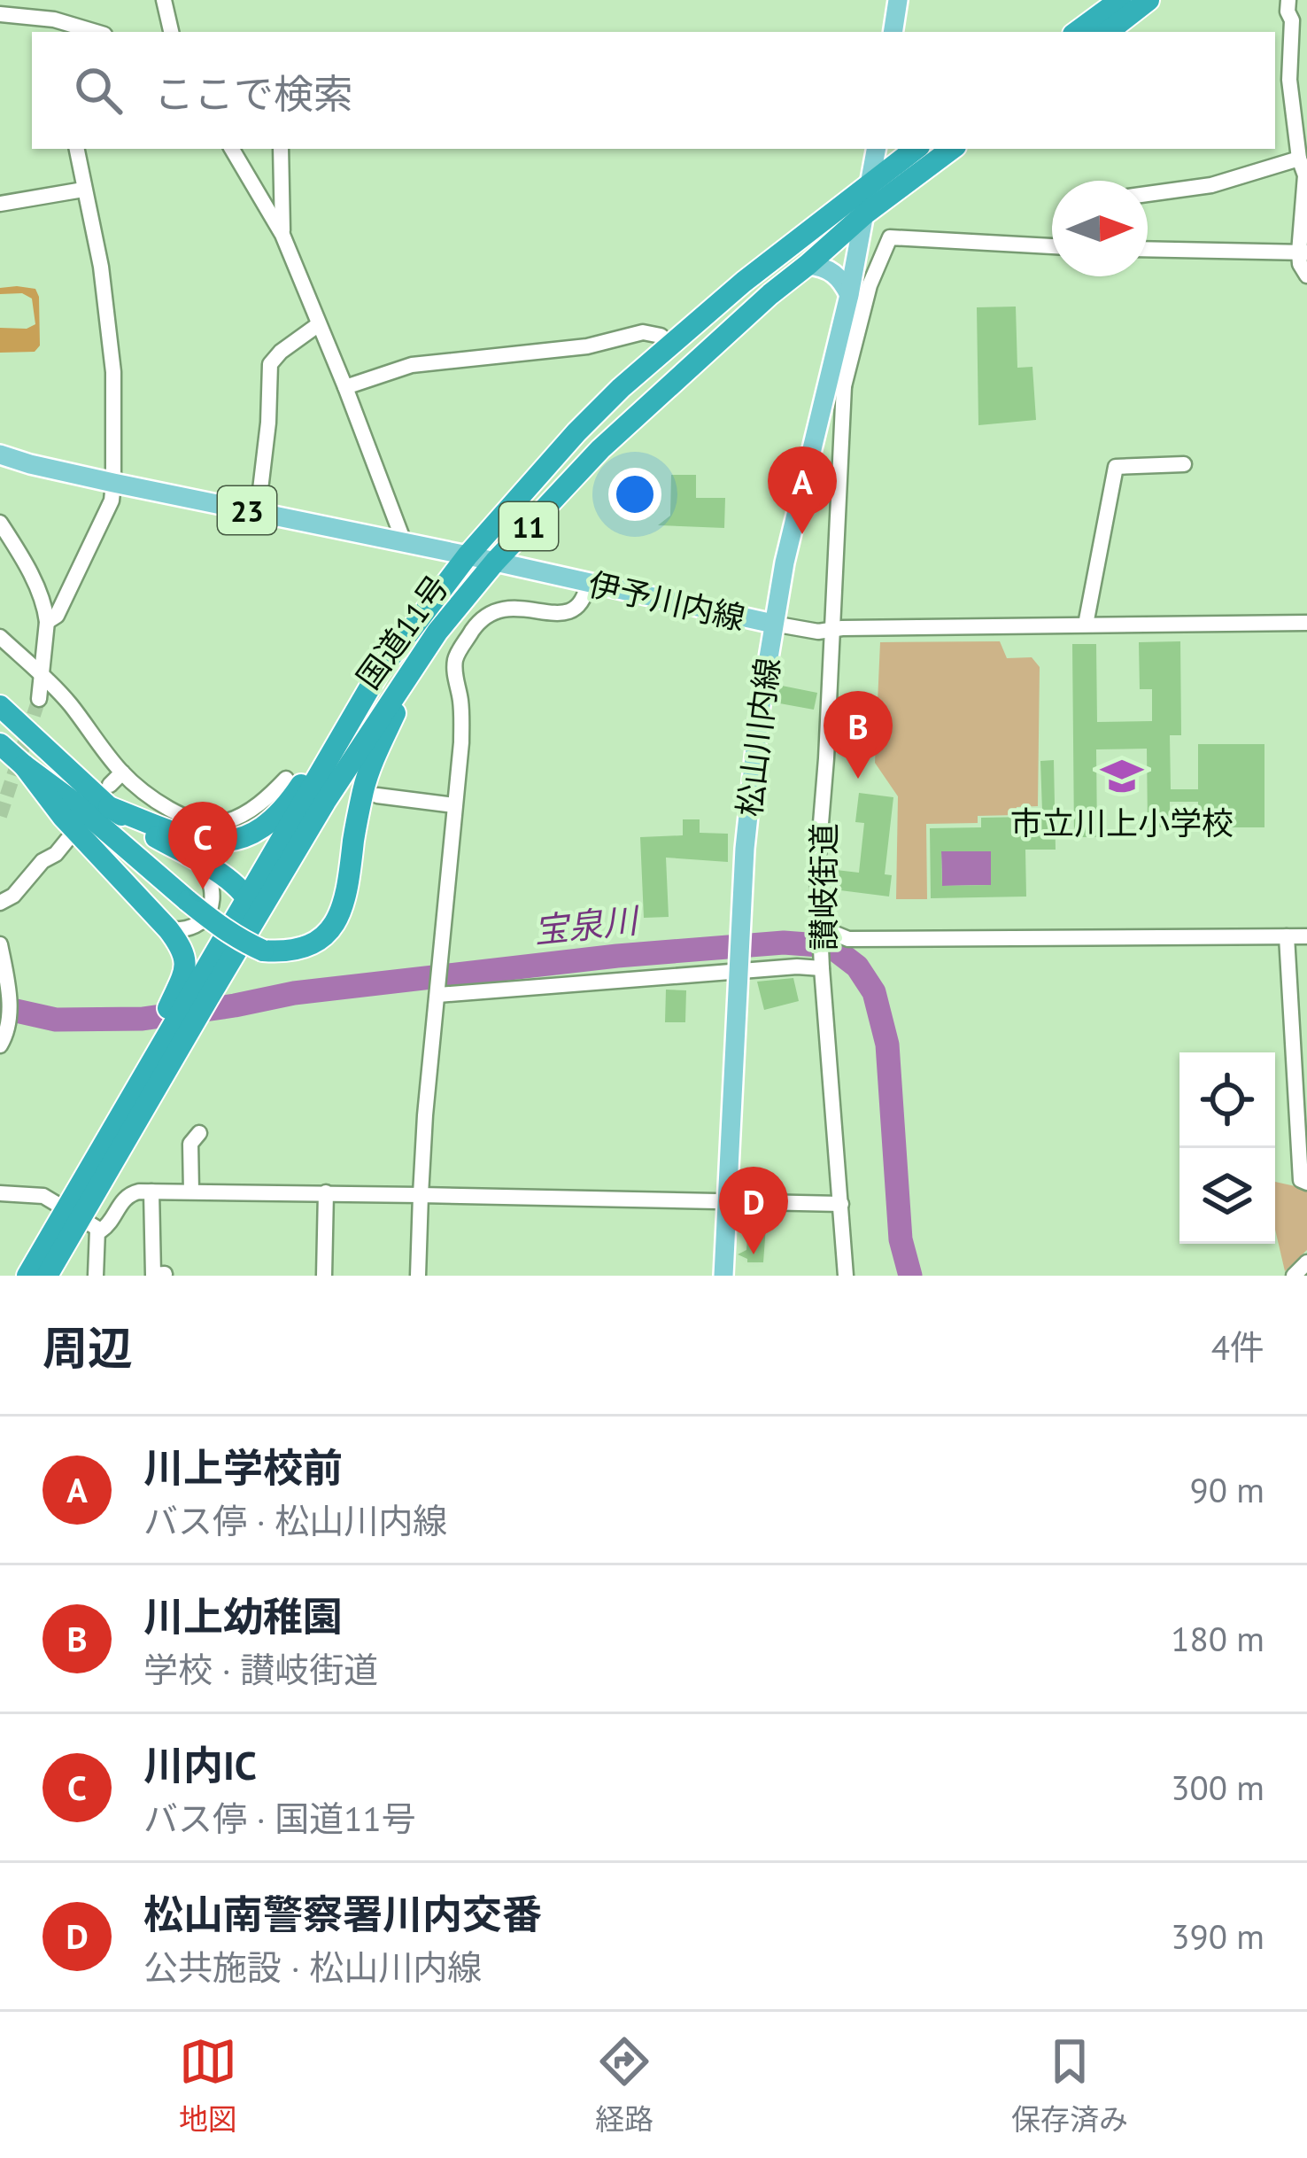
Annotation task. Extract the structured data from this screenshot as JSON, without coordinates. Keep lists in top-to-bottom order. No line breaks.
{"streets":{"highway":["11","国道11号"],"main road":["23","伊予川内線","松山川内線"],"street":["讃岐街道"]},"crossings":[["伊予川内線","国道11号"],["伊予川内線","松山川内線"],["国道11号","松山川内線"],["松山川内線","讃岐街道"]],"water":["宝泉川"],"places":{"school or university":["市立川上小学校"]},"north":"right","page":{"search":"ここで検索","pins":["A","B","C","D"],"heading":["周辺","4件"],"list":[{"mark":"A","name":"川上学校前","note":"バス停 · 松山川内線","value":"90 m"},{"mark":"B","name":"川上幼稚園","note":"学校 · 讃岐街道","value":"180 m"},{"mark":"C","name":"川内IC","note":"バス停 · 国道11号","value":"300 m"},{"mark":"D","name":"松山南警察署川内交番","note":"公共施設 · 松山川内線","value":"390 m"}],"nav":["地図","経路","保存済み"]}}
